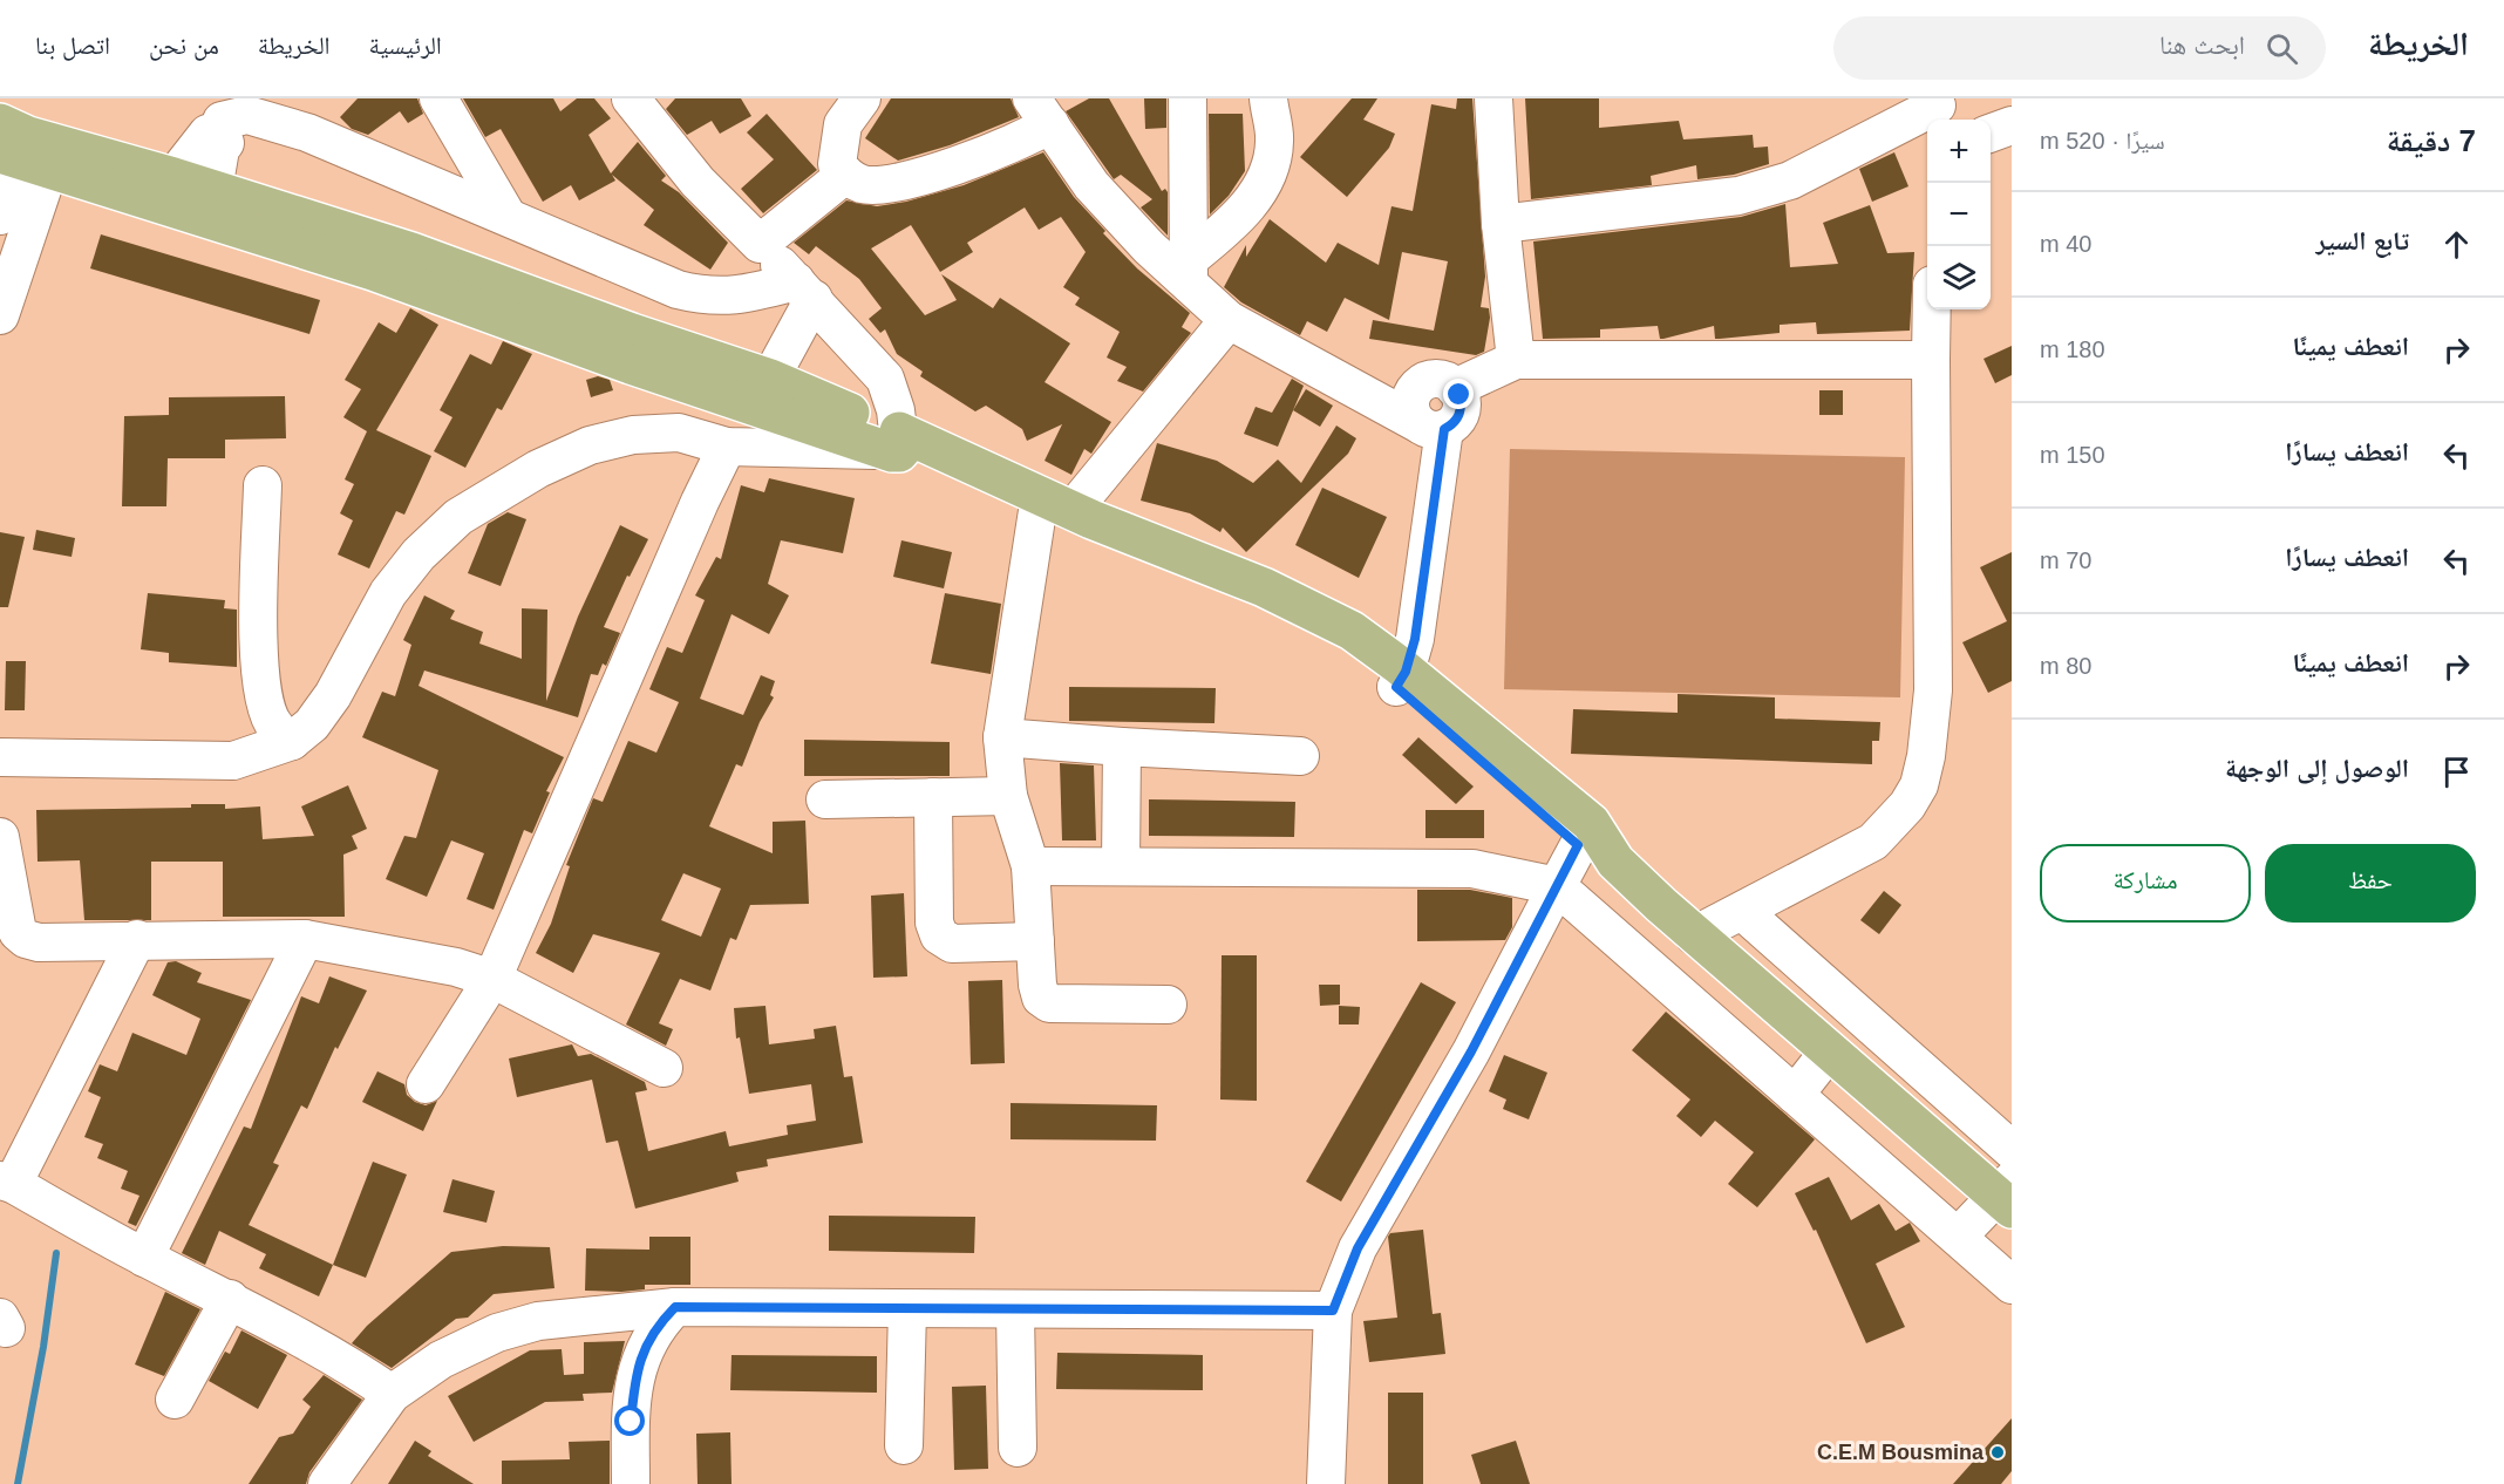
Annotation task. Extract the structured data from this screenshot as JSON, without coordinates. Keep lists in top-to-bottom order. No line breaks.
{"places":["C.E.M Bousmina"],"page":{"header":"الخريطة","search":"ابحث هنا","nav":["الرئيسية","الخريطة","من نحن","اتصل بنا"],"heading":["7 دقيقة","سيرًا · 520 m"],"map_buttons":["+","−"],"list":[["تابع السير","40 m"],["انعطف يمينًا","180 m"],["انعطف يسارًا","150 m"],["انعطف يسارًا","70 m"],["انعطف يمينًا","80 m"],"الوصول إلى الوجهة"],"buttons":["حفظ","مشاركة"]}}
